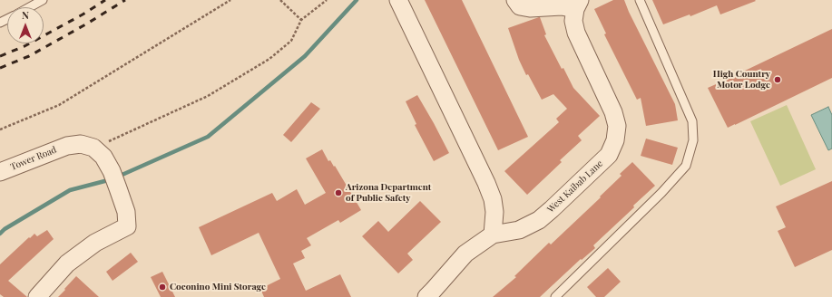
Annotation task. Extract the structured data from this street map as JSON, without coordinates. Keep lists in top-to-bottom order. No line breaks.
{"streets":{"street":["Tower Road","West Kaibab Lane"]},"places":["High Country Motor Lodge","Arizona Department of Public Safety","Coconino Mini Storage"],"north":"top"}
